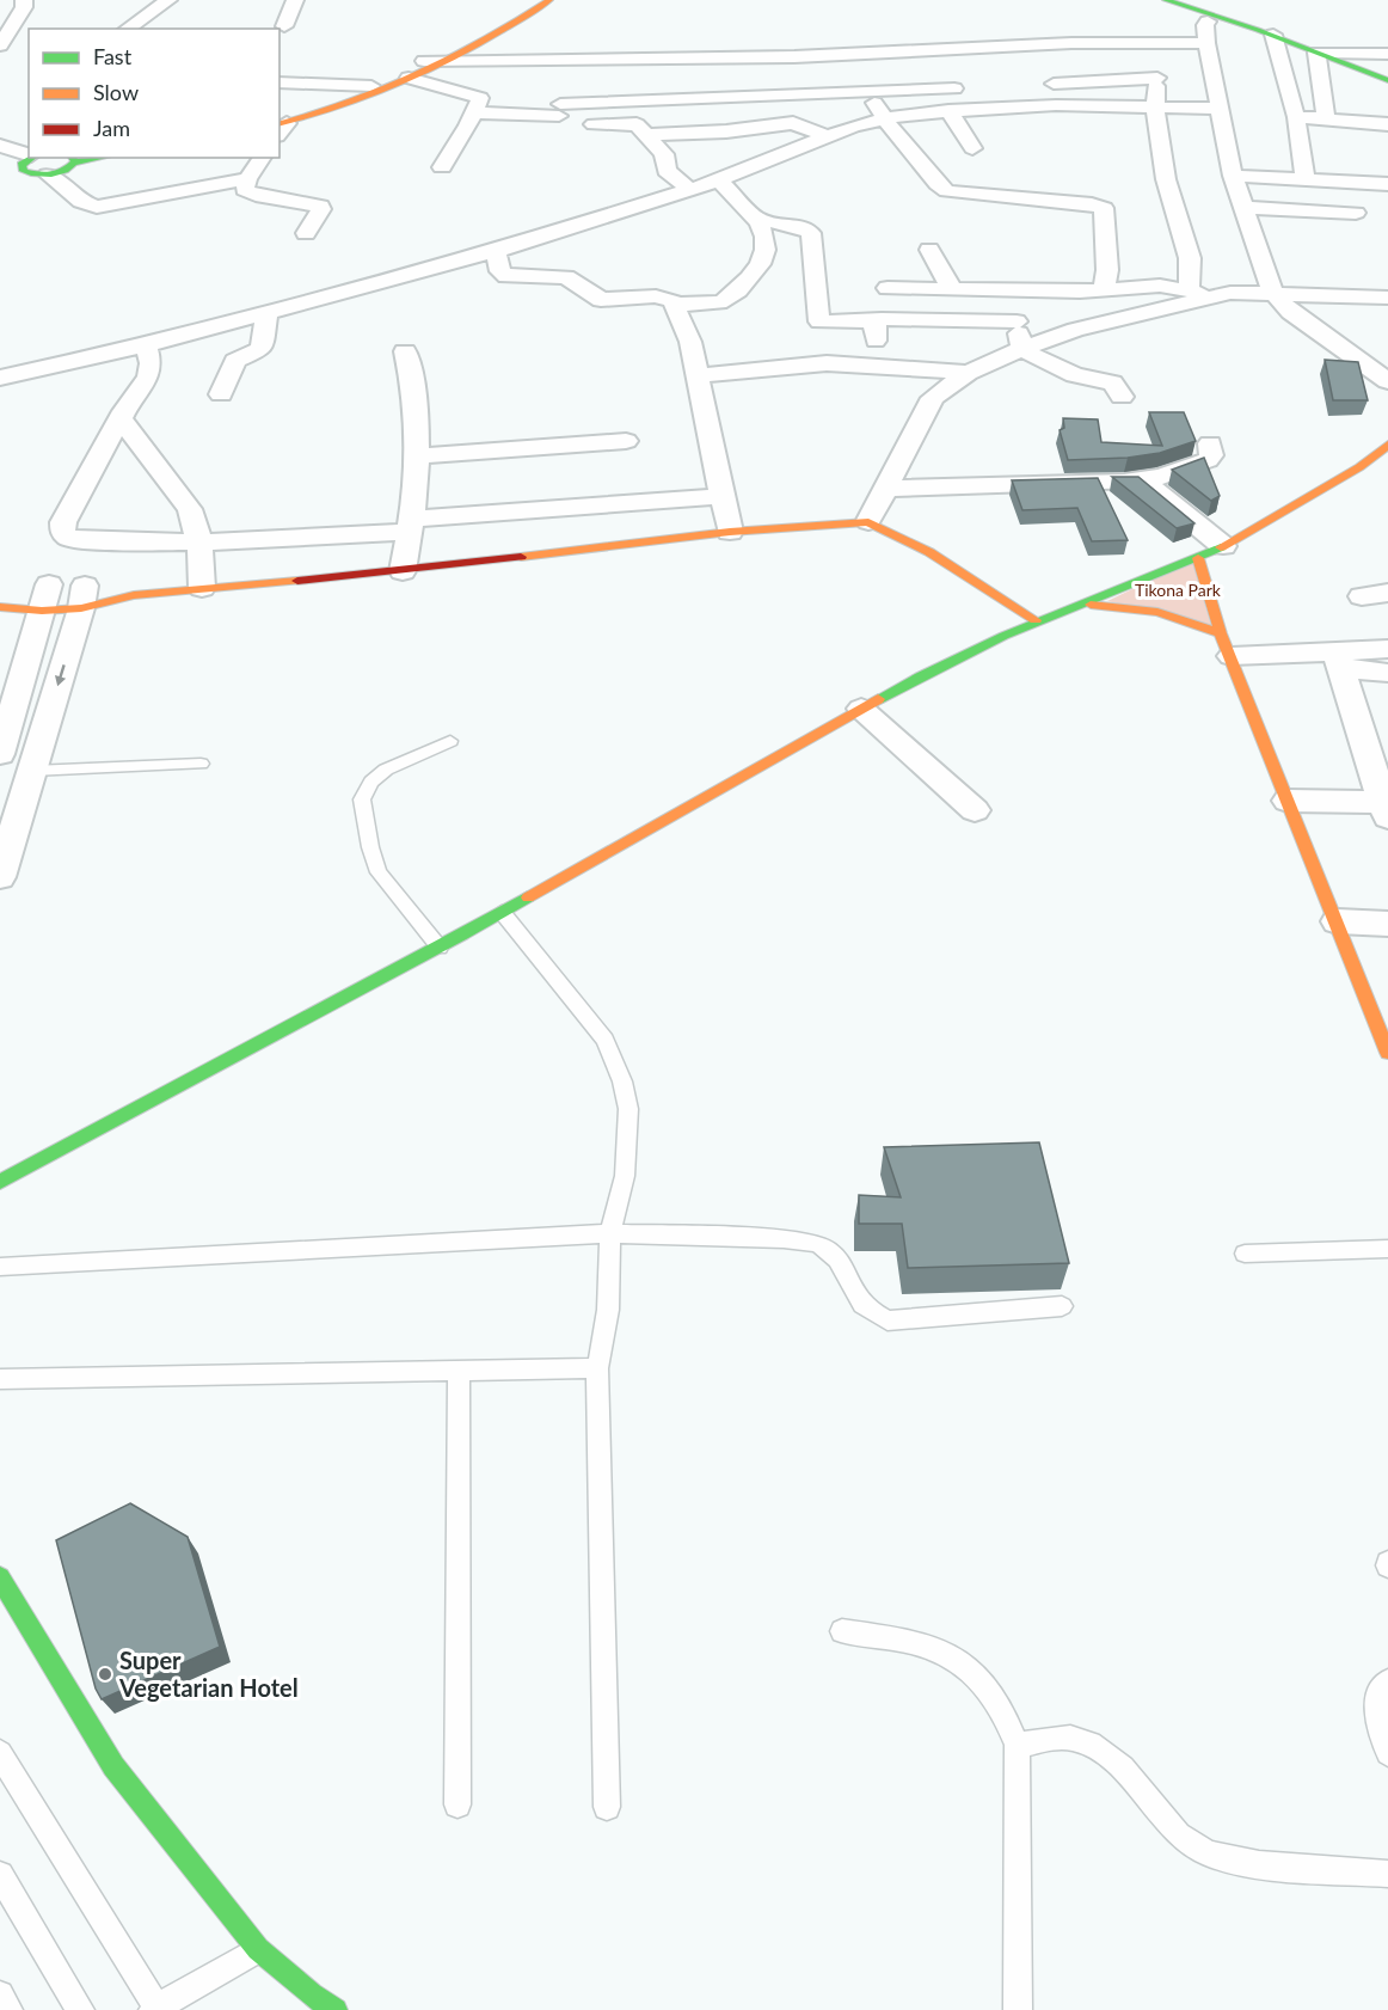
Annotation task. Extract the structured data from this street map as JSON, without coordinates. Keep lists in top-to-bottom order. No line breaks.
{"parks":["Tikona Park"],"places":["Super Vegetarian Hotel"],"legend":["Fast","Slow","Jam"]}
